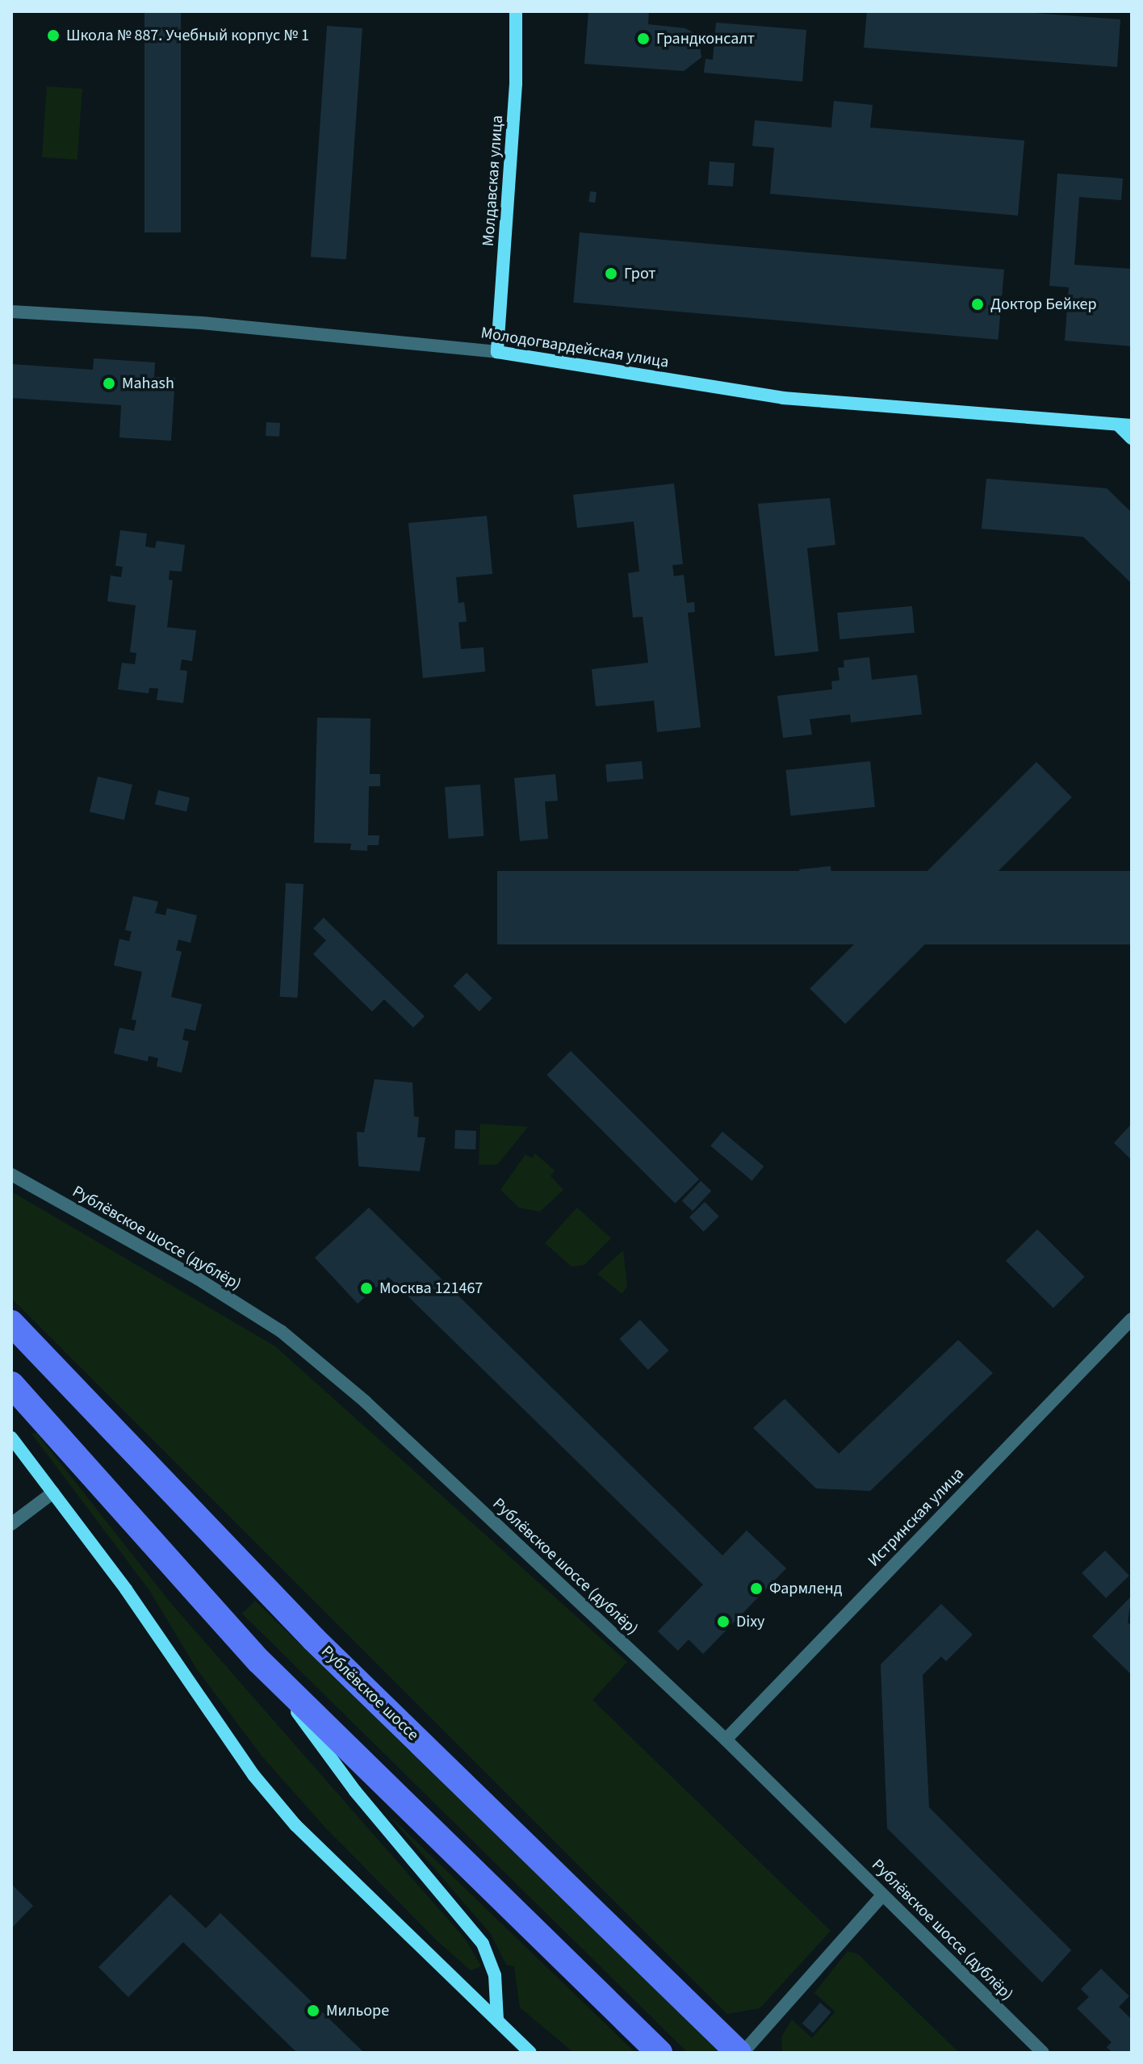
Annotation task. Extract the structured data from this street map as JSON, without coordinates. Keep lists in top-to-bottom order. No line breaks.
{"streets":{"main road":["Рублёвское шоссе"],"street":["Молдавская улица","Молодогвардейская улица","Рублёвское шоссе (дублёр)","Истринская улица"]},"crossings":[["Молдавская улица","Молодогвардейская улица"],["Рублёвское шоссе (дублёр)","Истринская улица"]],"places":["Школа № 887. Учебный корпус № 1","Грандконсалт","Грот","Доктор Бейкер","Mahash","Москва 121467","Фармленд","Dixy","Мильоре"]}
